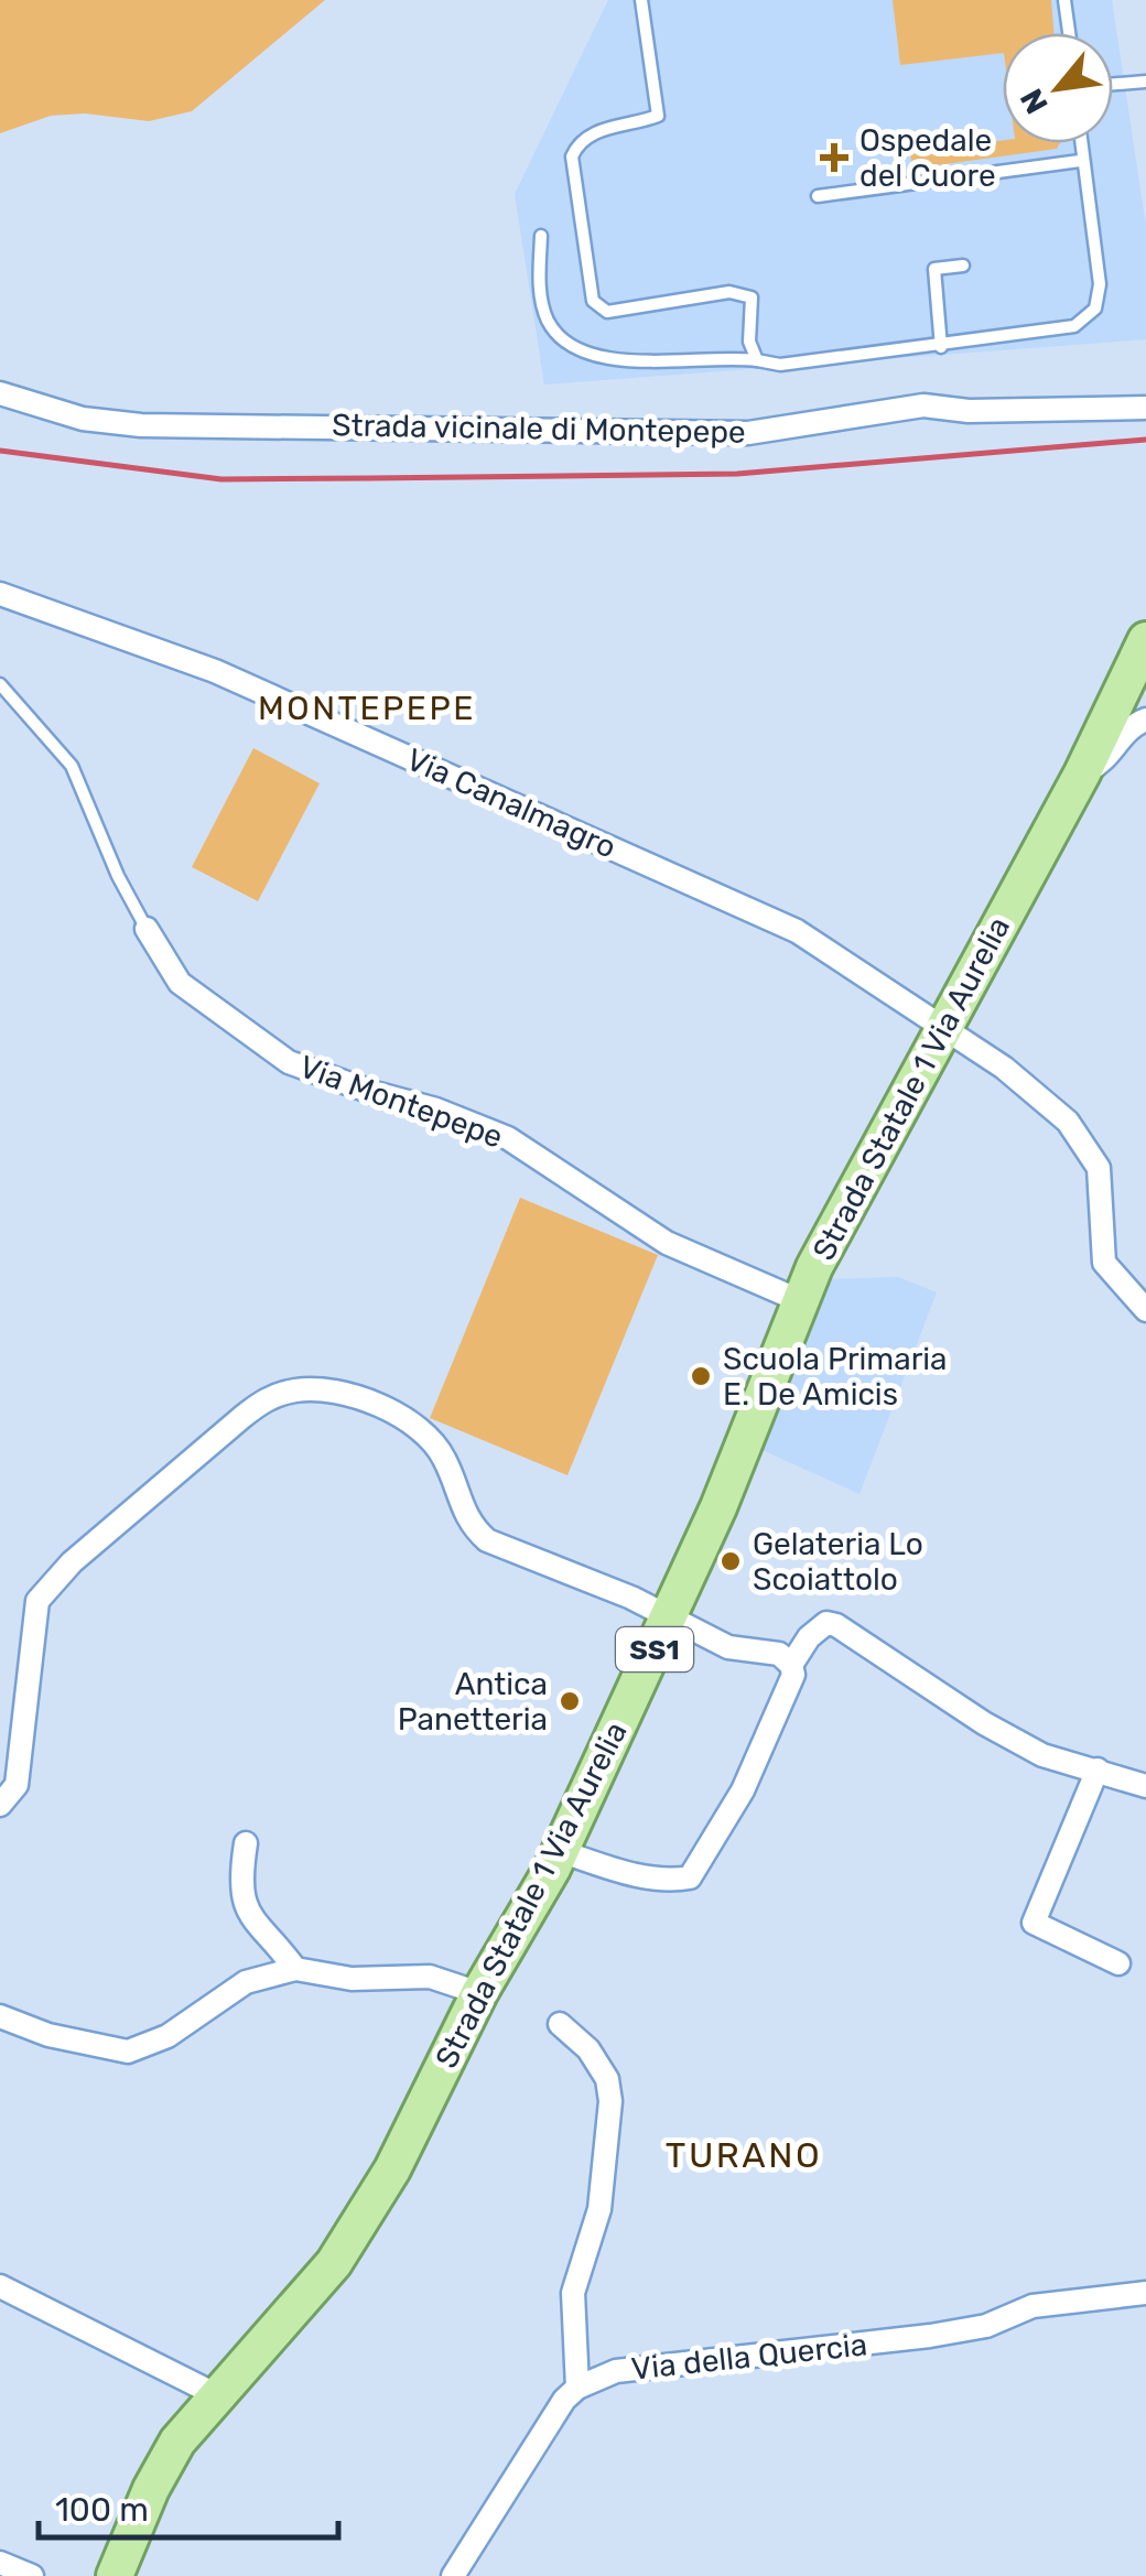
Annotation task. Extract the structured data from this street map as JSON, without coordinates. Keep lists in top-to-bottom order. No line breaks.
{"streets":{"main road":["Strada Statale 1 Via Aurelia","SS1"],"street":["Strada vicinale di Montepepe","Via Canalmagro","Via Montepepe","Via della Quercia"]},"crossings":[["Via Canalmagro","Strada Statale 1 Via Aurelia"],["Strada Statale 1 Via Aurelia","Via Montepepe"]],"districts":["MONTEPEPE","TURANO"],"places":{"health":["Ospedale del Cuore"],"other":["Scuola Primaria E. De Amicis","Gelateria Lo Scoiattolo","Antica Panetteria"]},"scale_bar":"100 m","north":"bottom left"}
